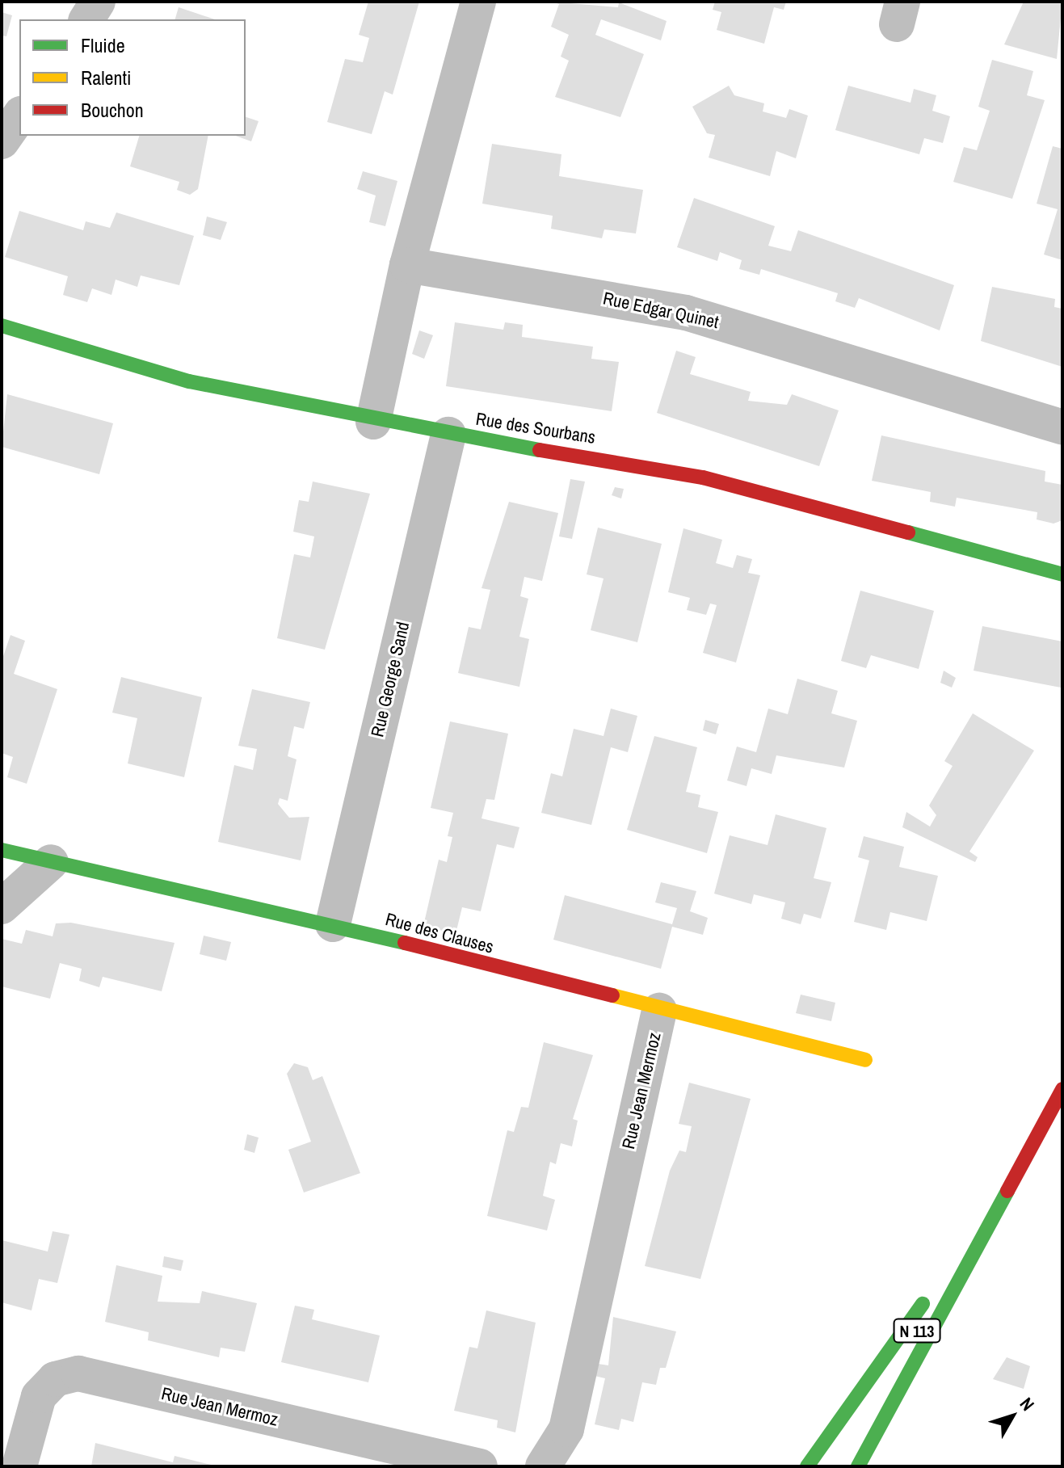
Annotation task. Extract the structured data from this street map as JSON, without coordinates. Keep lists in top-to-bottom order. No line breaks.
{"streets":{"street":["Rue Edgar Quinet","Rue des Sourbans","Rue George Sand","Rue des Clauses","Rue Jean Mermoz","N 113"]},"crossings":[["Rue des Sourbans","Rue George Sand"],["Rue George Sand","Rue des Clauses"],["Rue des Clauses","Rue Jean Mermoz"]],"legend":["Fluide","Ralenti","Bouchon"],"north":"top right"}
